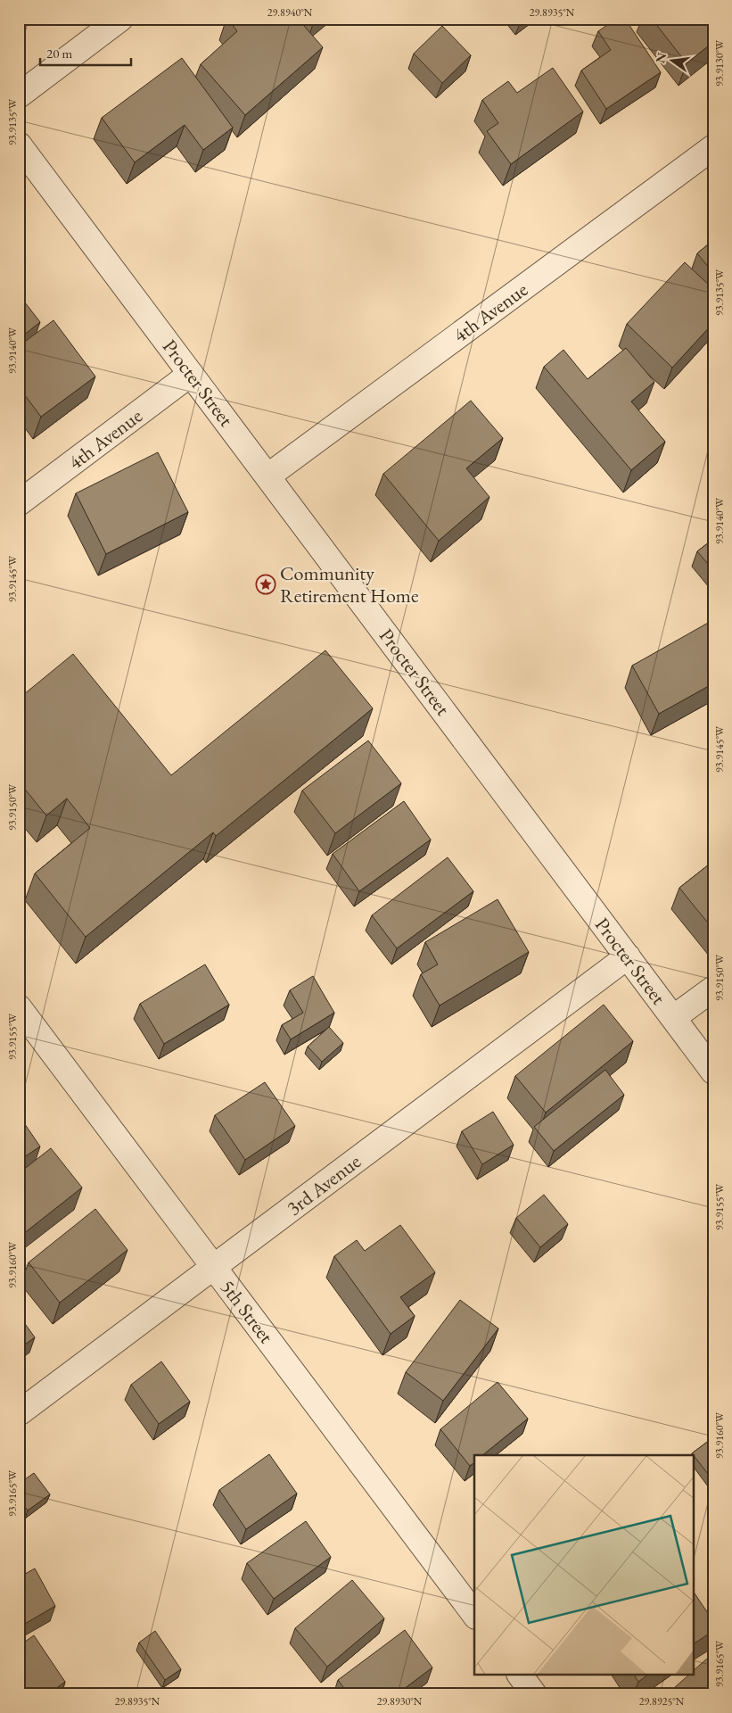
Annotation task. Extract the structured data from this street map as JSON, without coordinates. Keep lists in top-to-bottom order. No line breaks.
{"streets":{"street":["4th Avenue","Procter Street","3rd Avenue","5th Street"]},"crossings":[["4th Avenue","Procter Street"],["Procter Street","3rd Avenue"],["3rd Avenue","5th Street"]],"places":{"place":["Community Retirement Home"]},"scale_bar":"20 m","north":"left","coordinates":["29.8940°N","29.8935°N","93.9130°W","93.9135°W","93.9140°W","93.9145°W","93.9150°W","93.9155°W","93.9160°W","93.9165°W","29.8930°N","29.8925°N"]}
